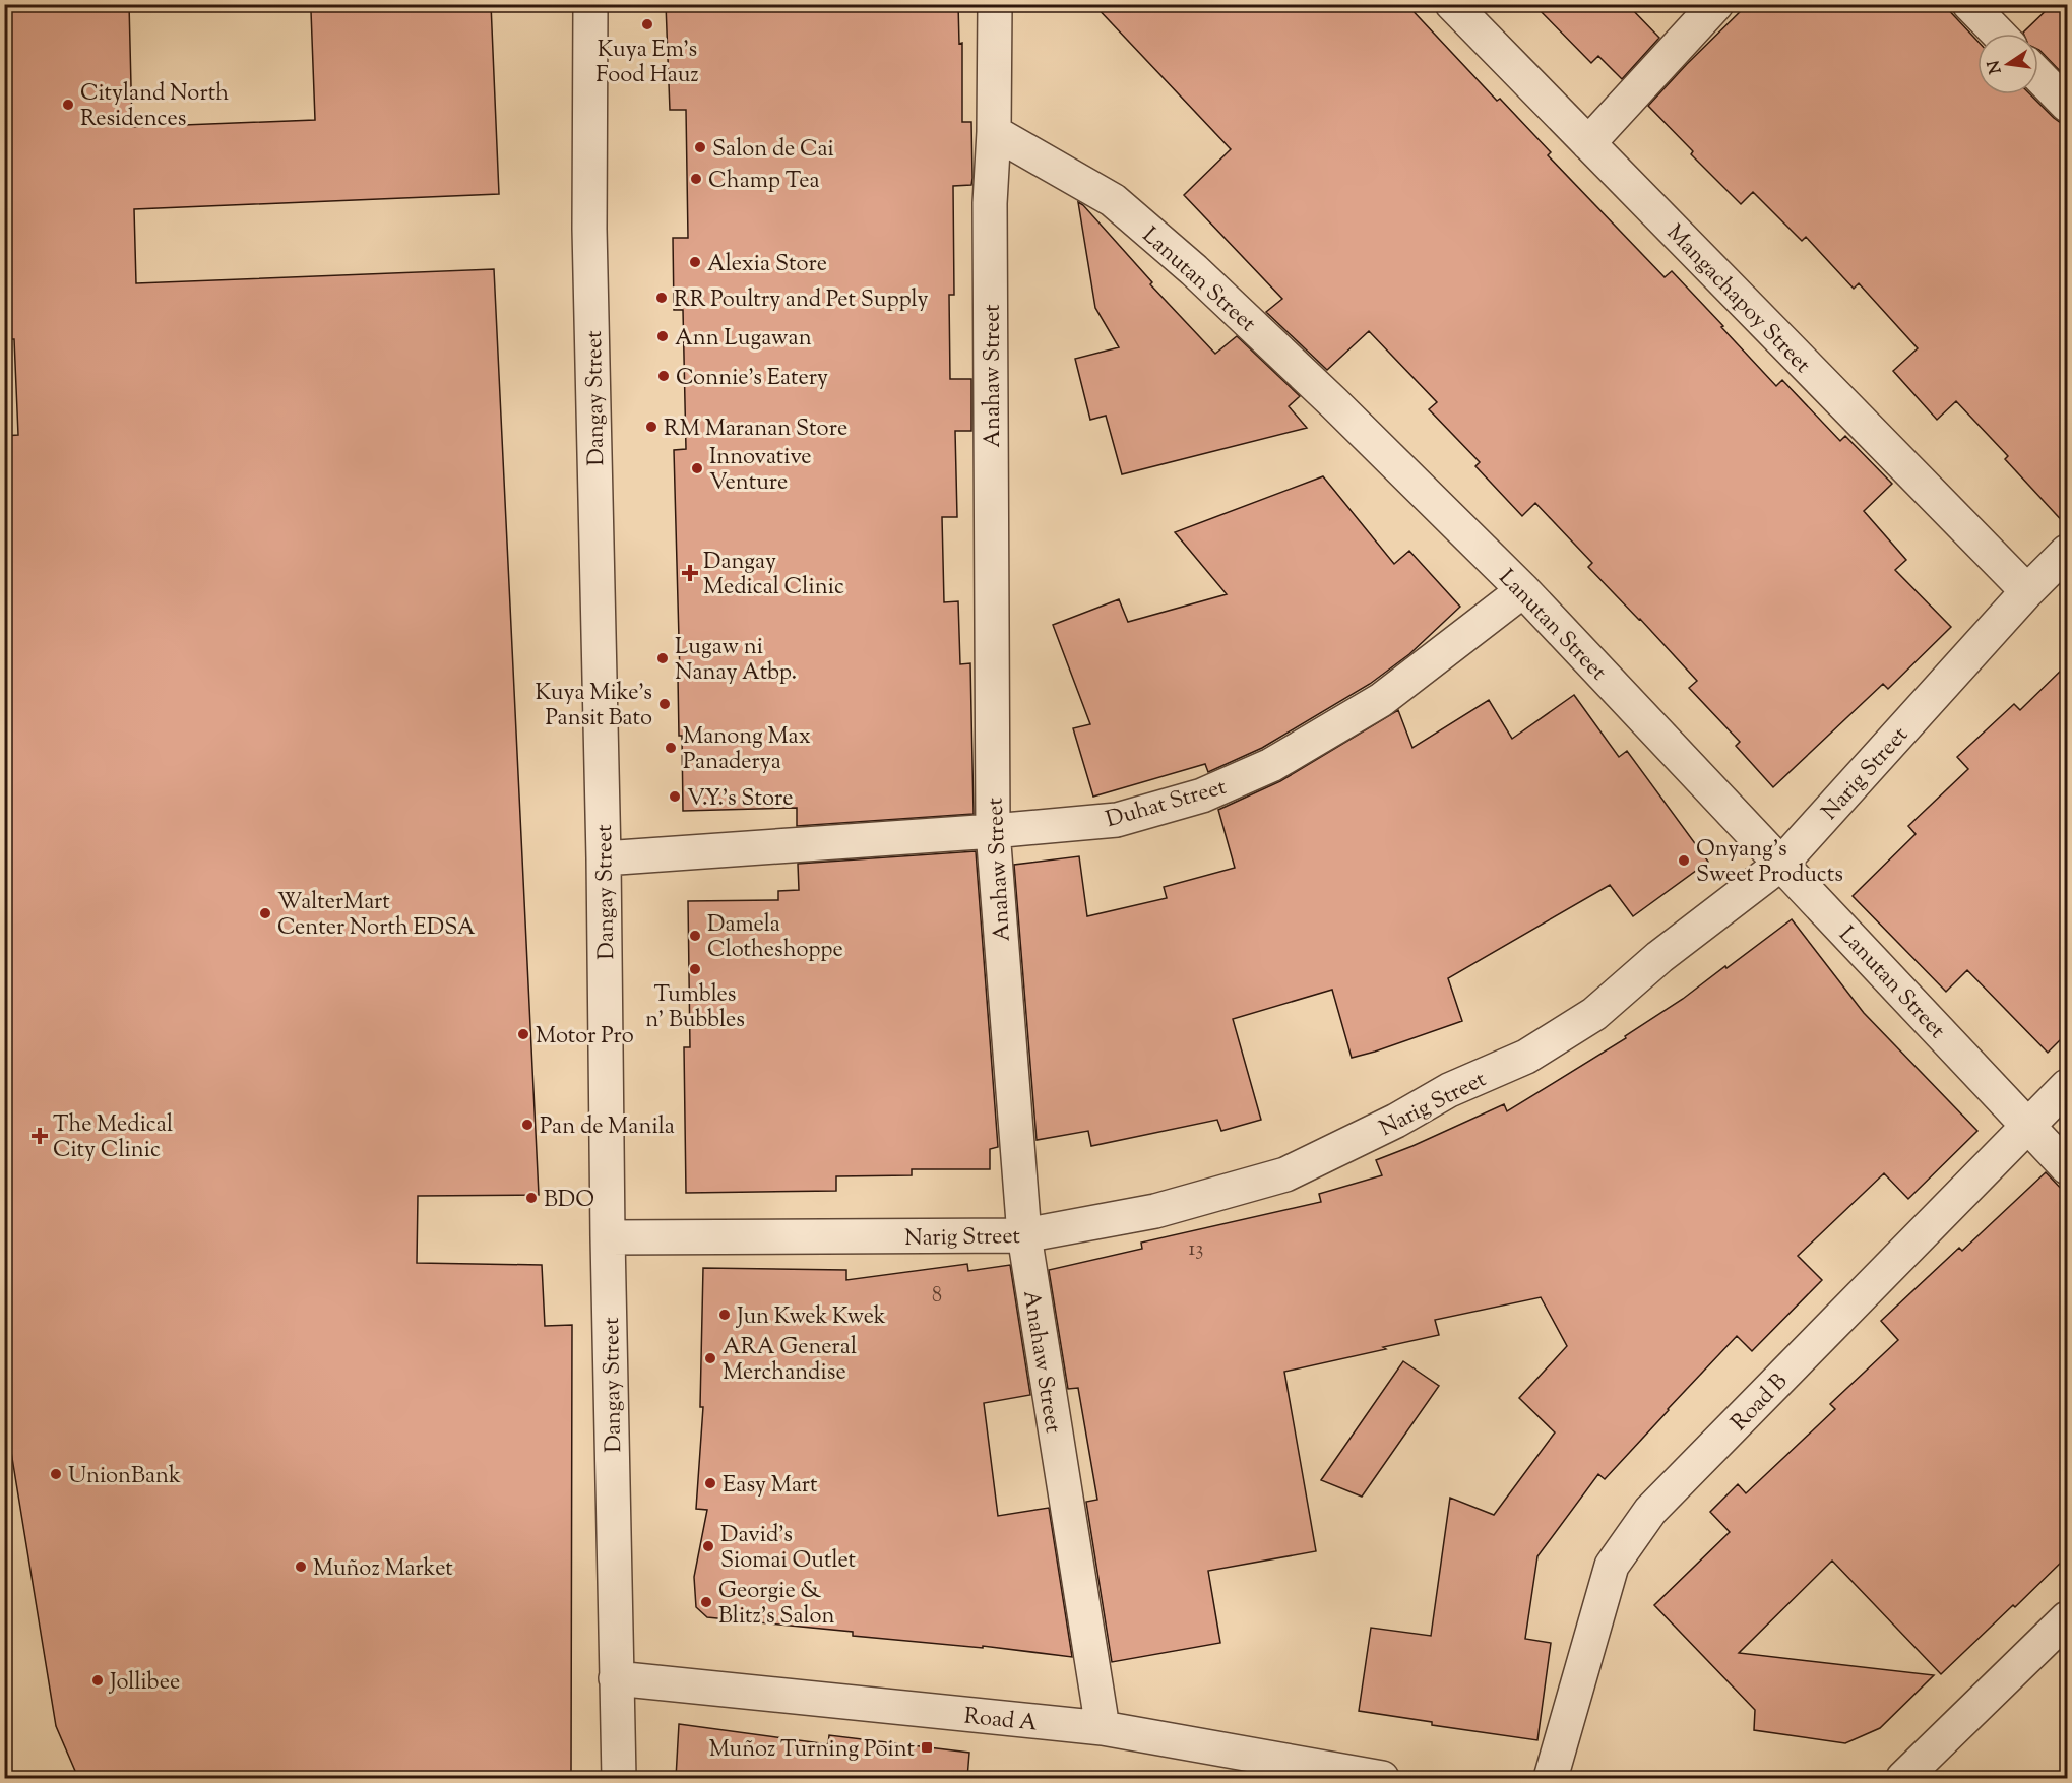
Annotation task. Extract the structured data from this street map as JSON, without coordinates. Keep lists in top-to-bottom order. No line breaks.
{"streets":{"street":["Lanutan Street","Mangachapoy Street","Anahaw Street","Dangay Street","Narig Street","Duhat Street","Road B","Road A"]},"crossings":[["Lanutan Street","Anahaw Street"],["Lanutan Street","Narig Street"],["Lanutan Street","Duhat Street"],["Lanutan Street","Road B"],["Mangachapoy Street","Narig Street"],["Anahaw Street","Narig Street"],["Anahaw Street","Duhat Street"],["Anahaw Street","Road A"],["Dangay Street","Narig Street"],["Dangay Street","Duhat Street"],["Dangay Street","Road A"]],"places":{"other":["Kuya Em's Food Hauz","Cityland North Residences","Salon de Cai","Champ Tea","Alexia Store","RR Poultry and Pet Supply","Ann Lugawan","Connie's Eatery","RM Maranan Store","Innovative Venture","Lugaw ni Nanay Atbp.","Kuya Mike's Pansit Bato","Manong Max Panaderya","V.Y.'s Store","Onyang's Sweet Products","WalterMart Center North EDSA","Damela Clotheshoppe","Tumbles n' Bubbles","Motor Pro","Pan de Manila","BDO","Jun Kwek Kwek","ARA General Merchandise","UnionBank","Easy Mart","David's Siomai Outlet","Muñoz Market","Georgie & Blitz's Salon","Jollibee"],"health":["Dangay Medical Clinic","The Medical City Clinic"],"transit":["Muñoz Turning Point"]},"house_numbers":["13","8"],"north":"left"}
